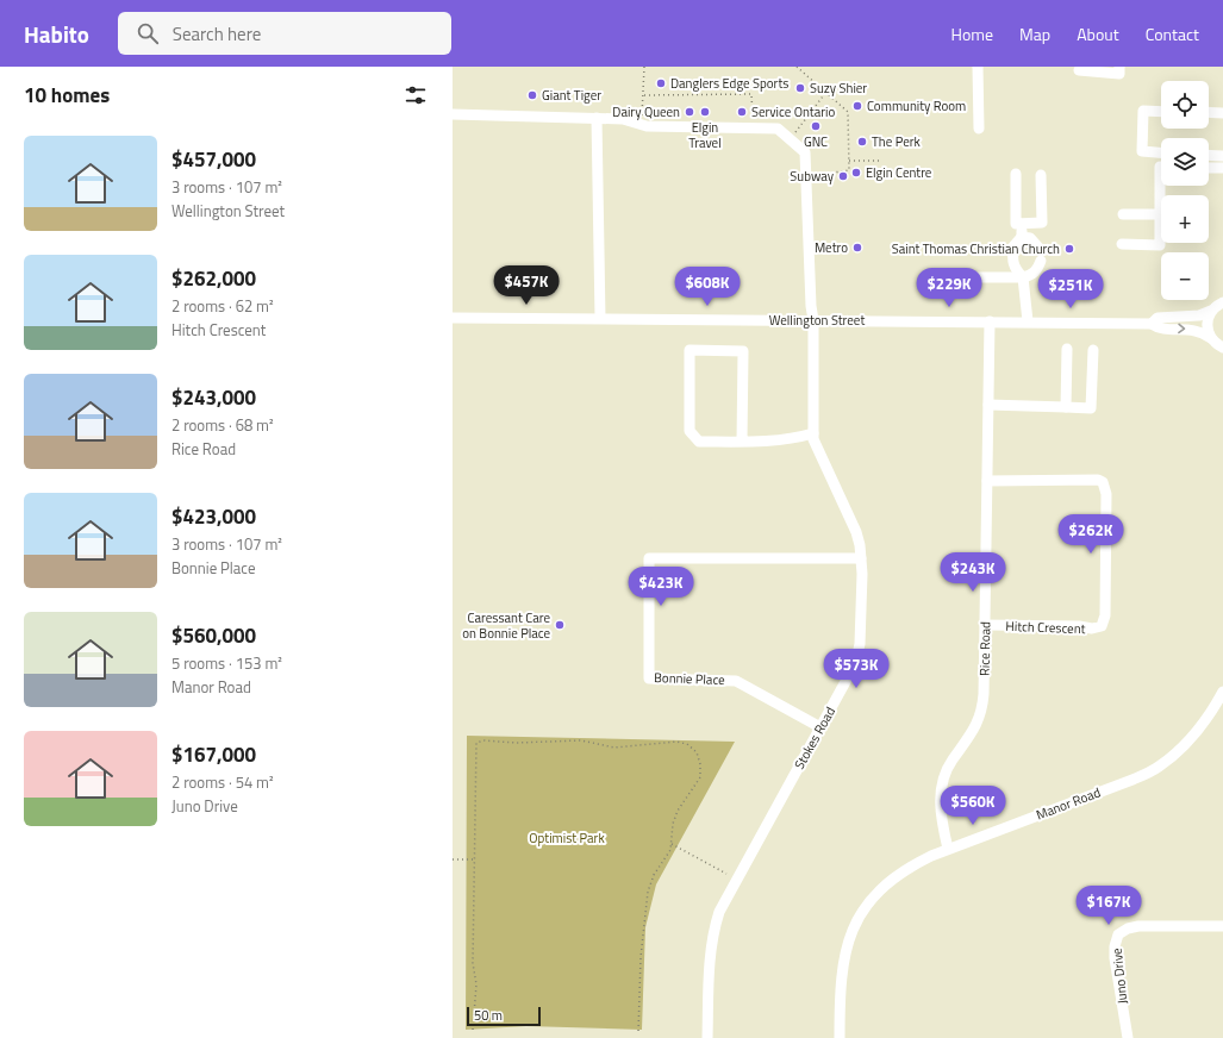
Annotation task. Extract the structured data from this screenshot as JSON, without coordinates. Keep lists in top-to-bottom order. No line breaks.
{"streets":{"street":["Wellington Street","Hitch Crescent","Rice Road","Bonnie Place","Stokes Road","Manor Road","Juno Drive"]},"crossings":[["Wellington Street","Rice Road"],["Wellington Street","Stokes Road"],["Hitch Crescent","Rice Road"],["Rice Road","Manor Road"],["Bonnie Place","Stokes Road"]],"parks":["Optimist Park"],"places":["Danglers Edge Sports","Suzy Shier","Giant Tiger","Community Room","Dairy Queen","Elgin Travel","Service Ontario","GNC","The Perk","Elgin Centre","Subway","Metro","Saint Thomas Christian Church","Caressant Care on Bonnie Place"],"scale_bar":"50 m","page":{"header":"Habito","search":"Search here","nav":["Home","Map","About","Contact"],"heading":"10 homes","map_buttons":["+","−"],"list":[{"name":"$457,000","note":"3 rooms · 107 m² · Wellington Street"},{"name":"$262,000","note":"2 rooms · 62 m² · Hitch Crescent"},{"name":"$243,000","note":"2 rooms · 68 m² · Rice Road"},{"name":"$423,000","note":"3 rooms · 107 m² · Bonnie Place"},{"name":"$560,000","note":"5 rooms · 153 m² · Manor Road"},{"name":"$167,000","note":"2 rooms · 54 m² · Juno Drive"}],"price":["$457K","$608K","$229K","$251K","$262K","$243K","$423K","$573K","$560K","$167K"],"scale":"50 m"}}
